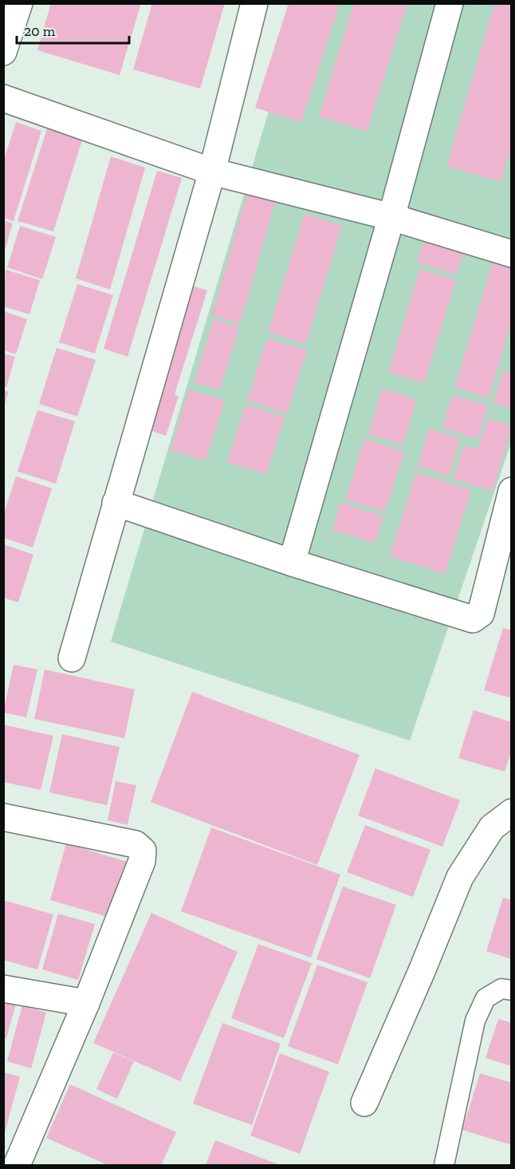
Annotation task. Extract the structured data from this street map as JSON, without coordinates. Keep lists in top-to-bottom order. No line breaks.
{"scale_bar":"20 m"}
